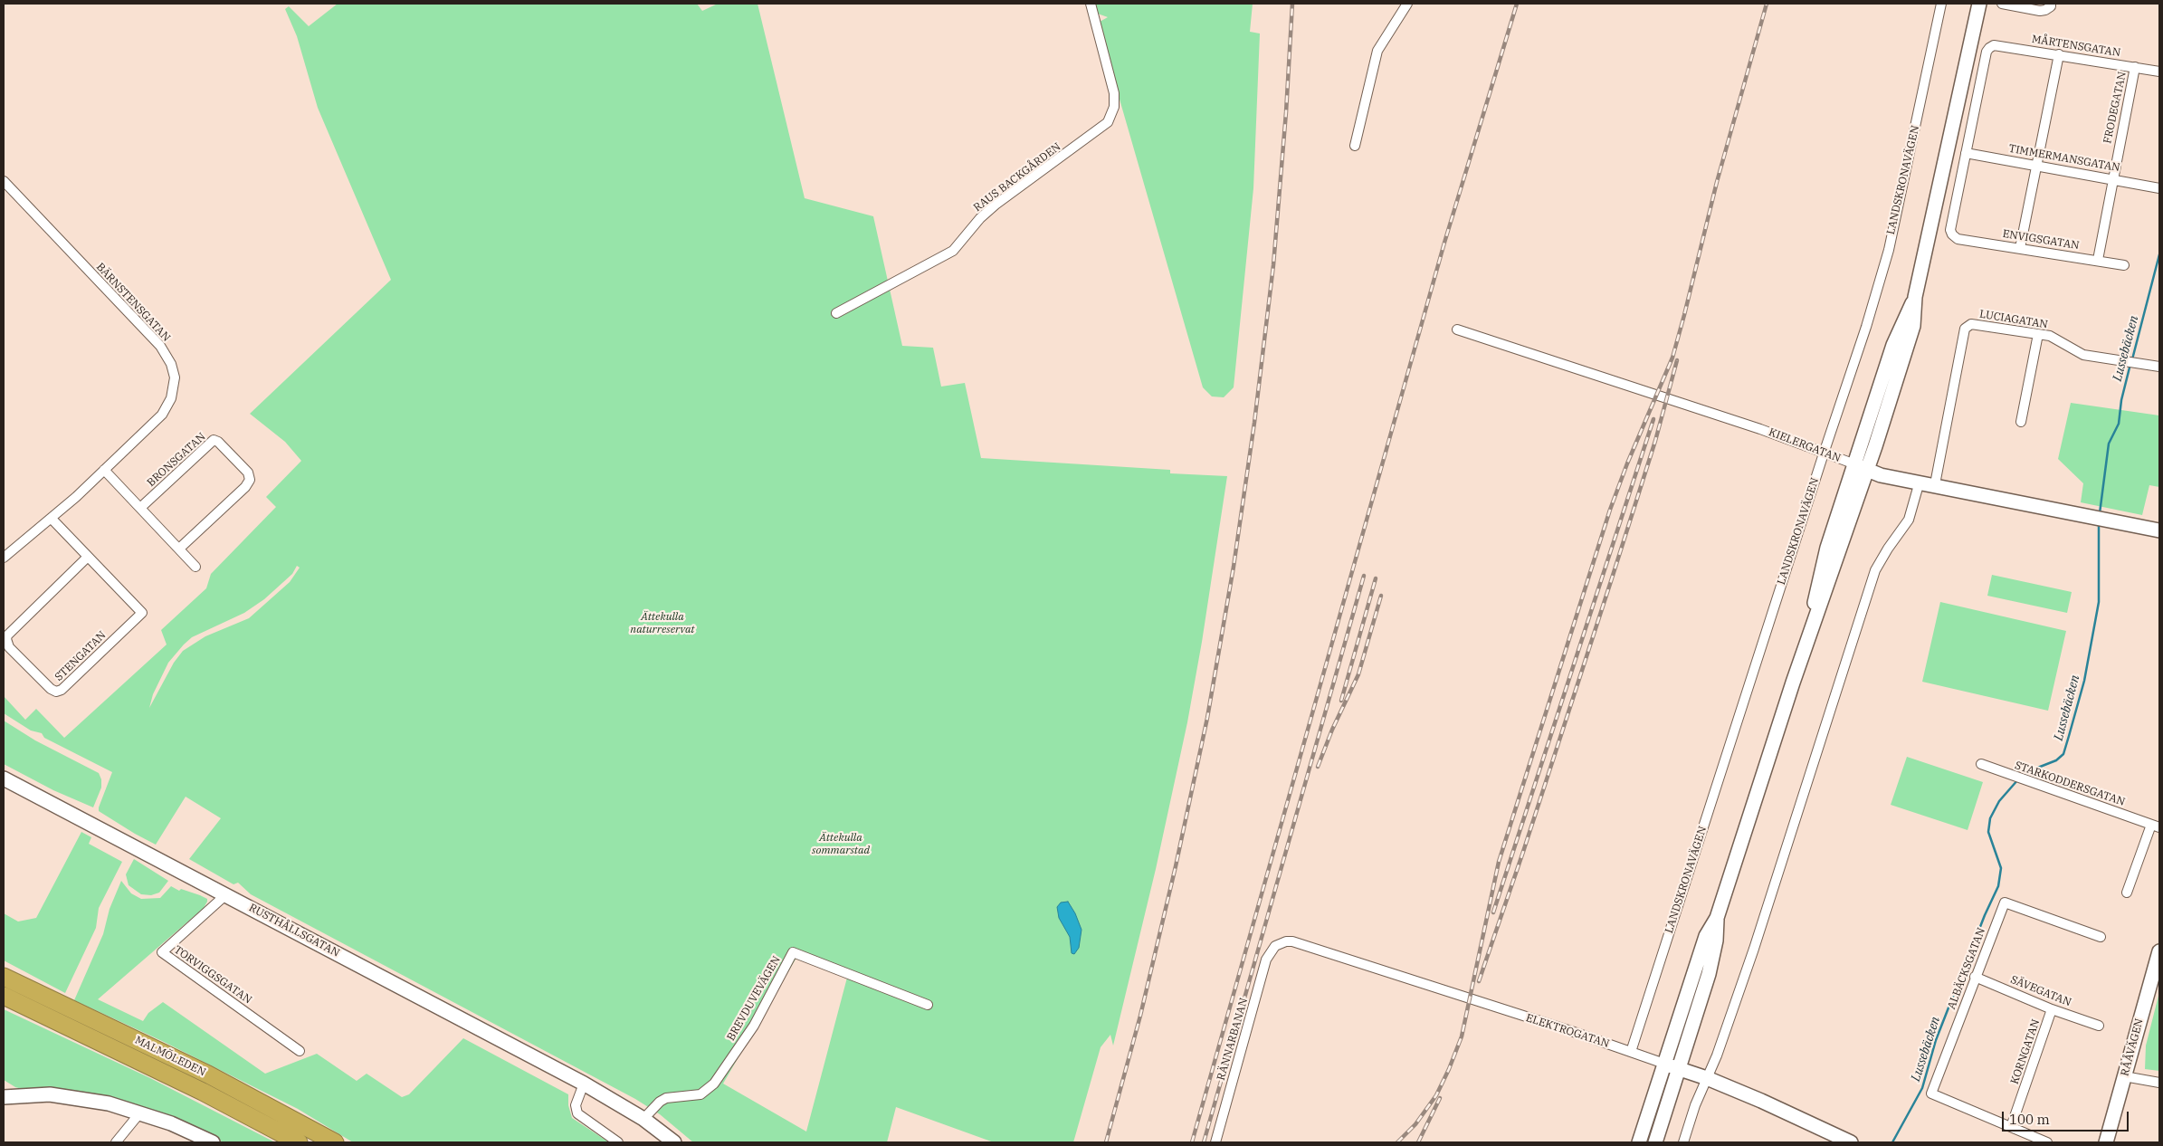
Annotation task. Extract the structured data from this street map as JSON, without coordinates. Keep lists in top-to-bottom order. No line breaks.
{"streets":{"highway":["MALMÖLEDEN"],"main road":["KIELERGATAN","RUSTHÅLLSGATAN","ELEKTROGATAN","RÅÅVÄGEN"],"street":["MÅRTENSGATAN","FRODEGATAN","TIMMERMANSGATAN","RAUS BACKGÅRDEN","LANDSKRONAVÄGEN","ENVIGSGATAN","BÄRNSTENSGATAN","LUCIAGATAN","BRONSGATAN","STENGATAN","STARKODDERSGATAN","ALBÄCKSGATAN","TORVIGGSGATAN","SÄVEGATAN","BREVDUVEVÄGEN","RÄNNARBANAN","KORNGATAN"]},"crossings":[["MÅRTENSGATAN","FRODEGATAN"],["MÅRTENSGATAN","TIMMERMANSGATAN"],["MÅRTENSGATAN","ENVIGSGATAN"],["FRODEGATAN","TIMMERMANSGATAN"],["FRODEGATAN","ENVIGSGATAN"],["TIMMERMANSGATAN","ENVIGSGATAN"],["LANDSKRONAVÄGEN","KIELERGATAN"],["LANDSKRONAVÄGEN","ELEKTROGATAN"],["BÄRNSTENSGATAN","STENGATAN"],["LUCIAGATAN","KIELERGATAN"],["RUSTHÅLLSGATAN","TORVIGGSGATAN"],["RUSTHÅLLSGATAN","BREVDUVEVÄGEN"],["ALBÄCKSGATAN","SÄVEGATAN"],["ALBÄCKSGATAN","KORNGATAN"],["SÄVEGATAN","KORNGATAN"],["ELEKTROGATAN","RÄNNARBANAN"]],"water":["Lussebäcken"],"parks":["Ättekulla naturreservat","Ättekulla sommarstad"],"scale_bar":"100 m"}
